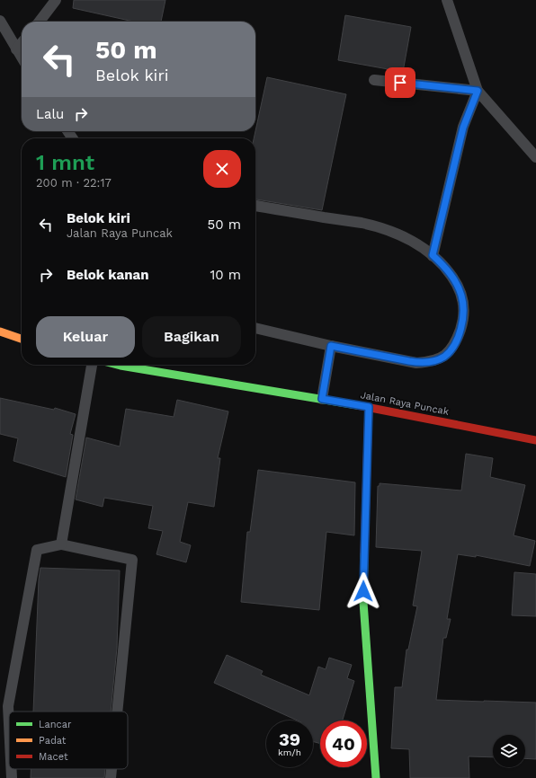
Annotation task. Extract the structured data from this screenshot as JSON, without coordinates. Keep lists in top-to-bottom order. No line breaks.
{"streets":{"main road":["Jalan Raya Puncak"]},"legend":["Lancar","Padat","Macet"],"page":{"turn":["50 m","Belok kiri"],"then":"Lalu","heading":["1 mnt","200 m · 22:17"],"list":[{"name":"Belok kiri","note":"Jalan Raya Puncak","value":"50 m"},{"name":"Belok kanan","value":"10 m"}],"buttons":["Keluar","Bagikan"],"speed":"39 km/h","limit":"40"}}
